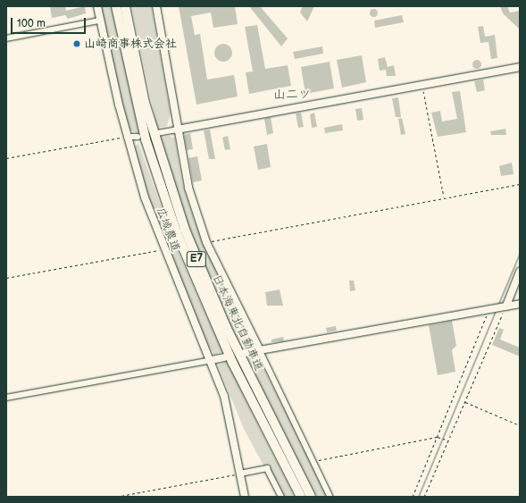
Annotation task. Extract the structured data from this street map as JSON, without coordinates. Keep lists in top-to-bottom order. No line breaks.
{"streets":{"highway":["E7","日本海東北自動車道"],"street":["広域農道"]},"districts":["山二ツ"],"places":["山崎商事株式会社"],"scale_bar":"100 m"}
